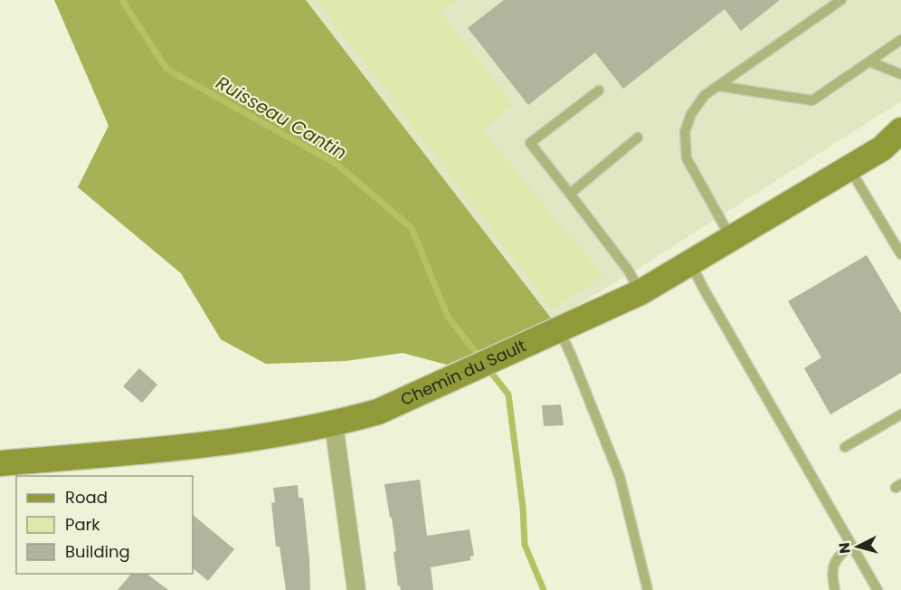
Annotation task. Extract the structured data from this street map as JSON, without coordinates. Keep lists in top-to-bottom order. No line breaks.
{"streets":{"street":["Chemin du Sault"]},"water":["Ruisseau Cantin"],"legend":["Road","Park","Building"],"north":"left"}
